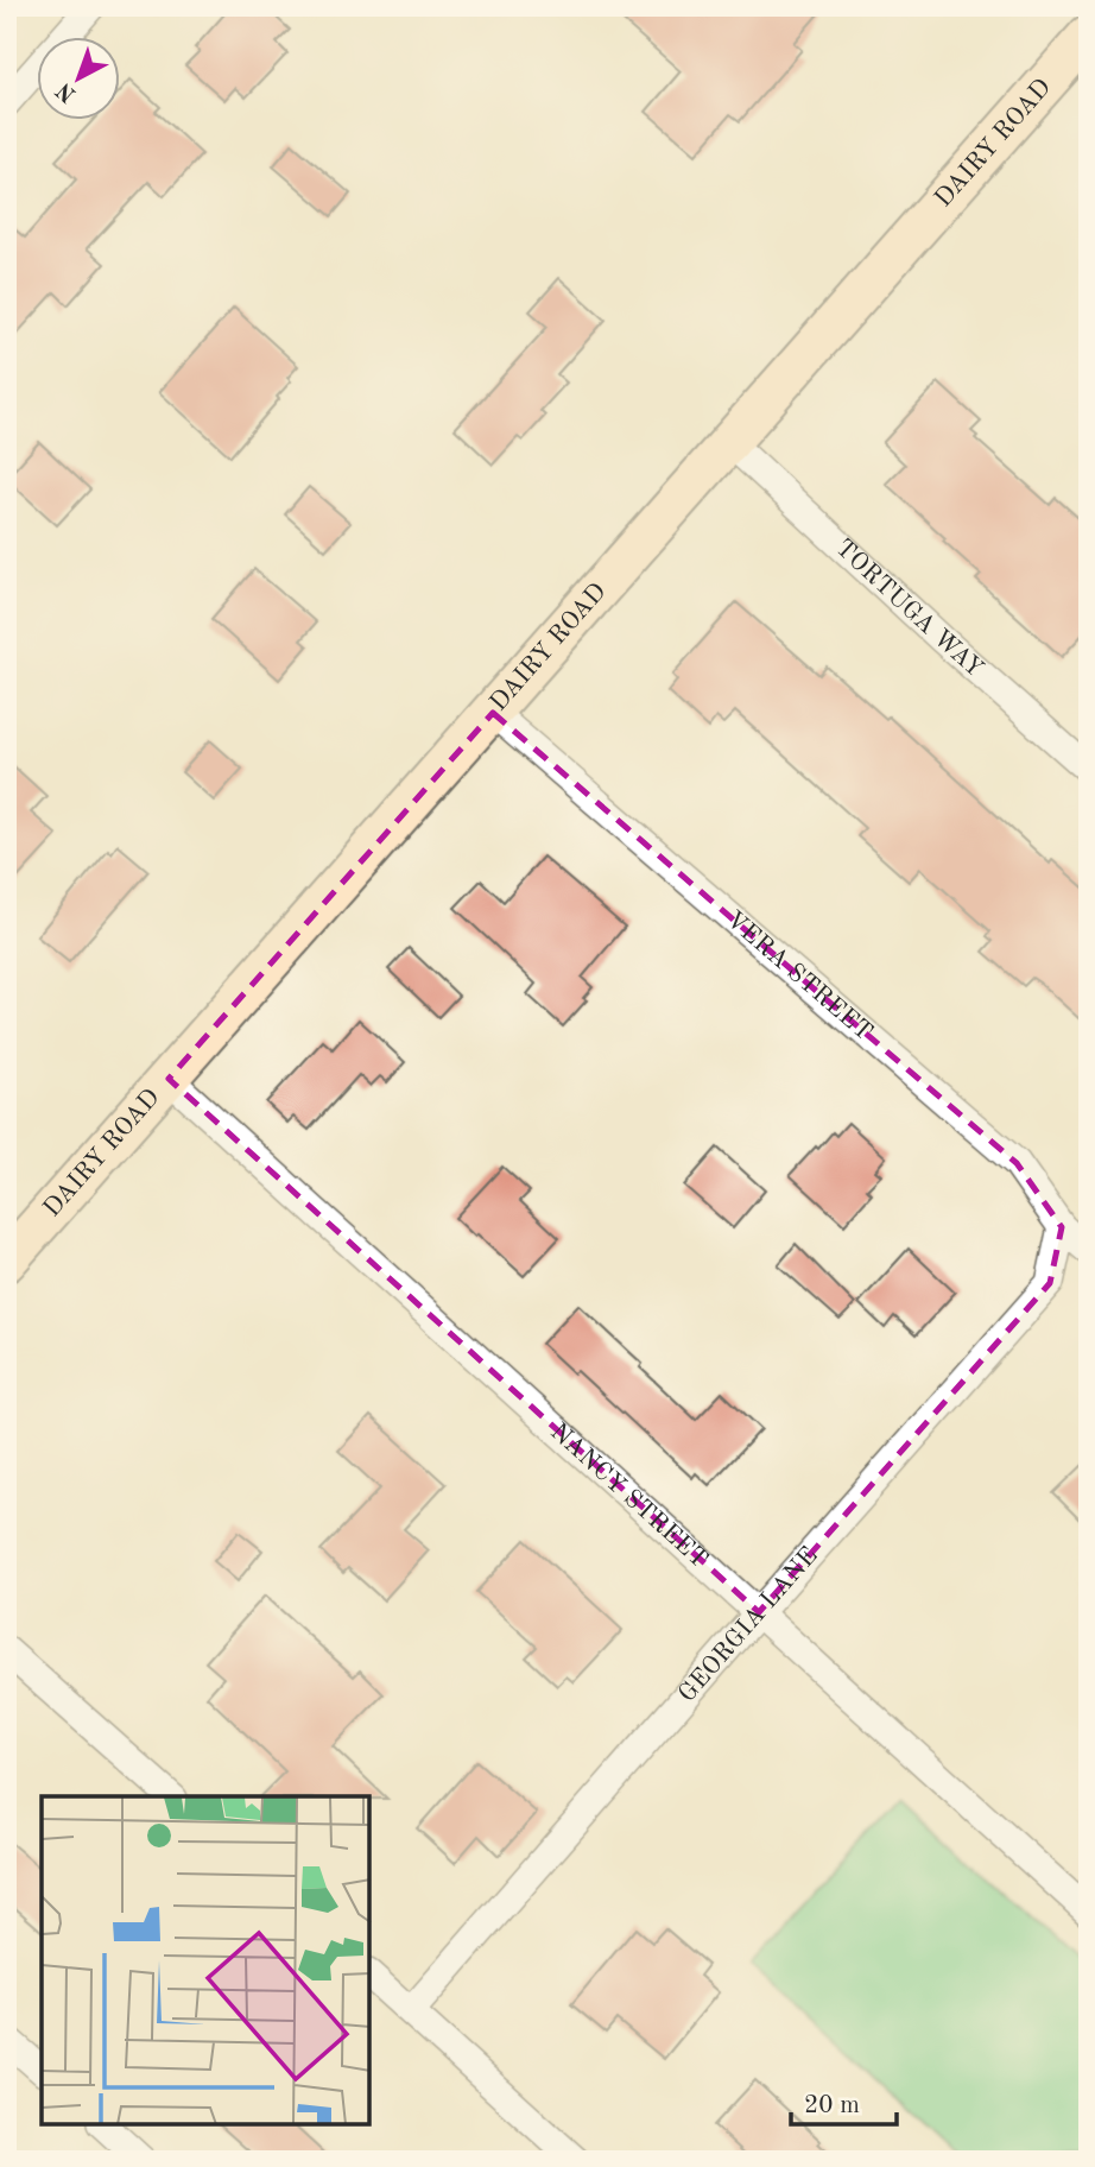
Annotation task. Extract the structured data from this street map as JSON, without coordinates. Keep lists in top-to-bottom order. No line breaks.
{"streets":{"street":["DAIRY ROAD","TORTUGA WAY","VERA STREET","NANCY STREET","GEORGIA LANE"]},"crossings":[["DAIRY ROAD","TORTUGA WAY"],["DAIRY ROAD","VERA STREET"],["DAIRY ROAD","NANCY STREET"],["VERA STREET","GEORGIA LANE"],["NANCY STREET","GEORGIA LANE"]],"scale_bar":"20 m","north":"bottom left"}
